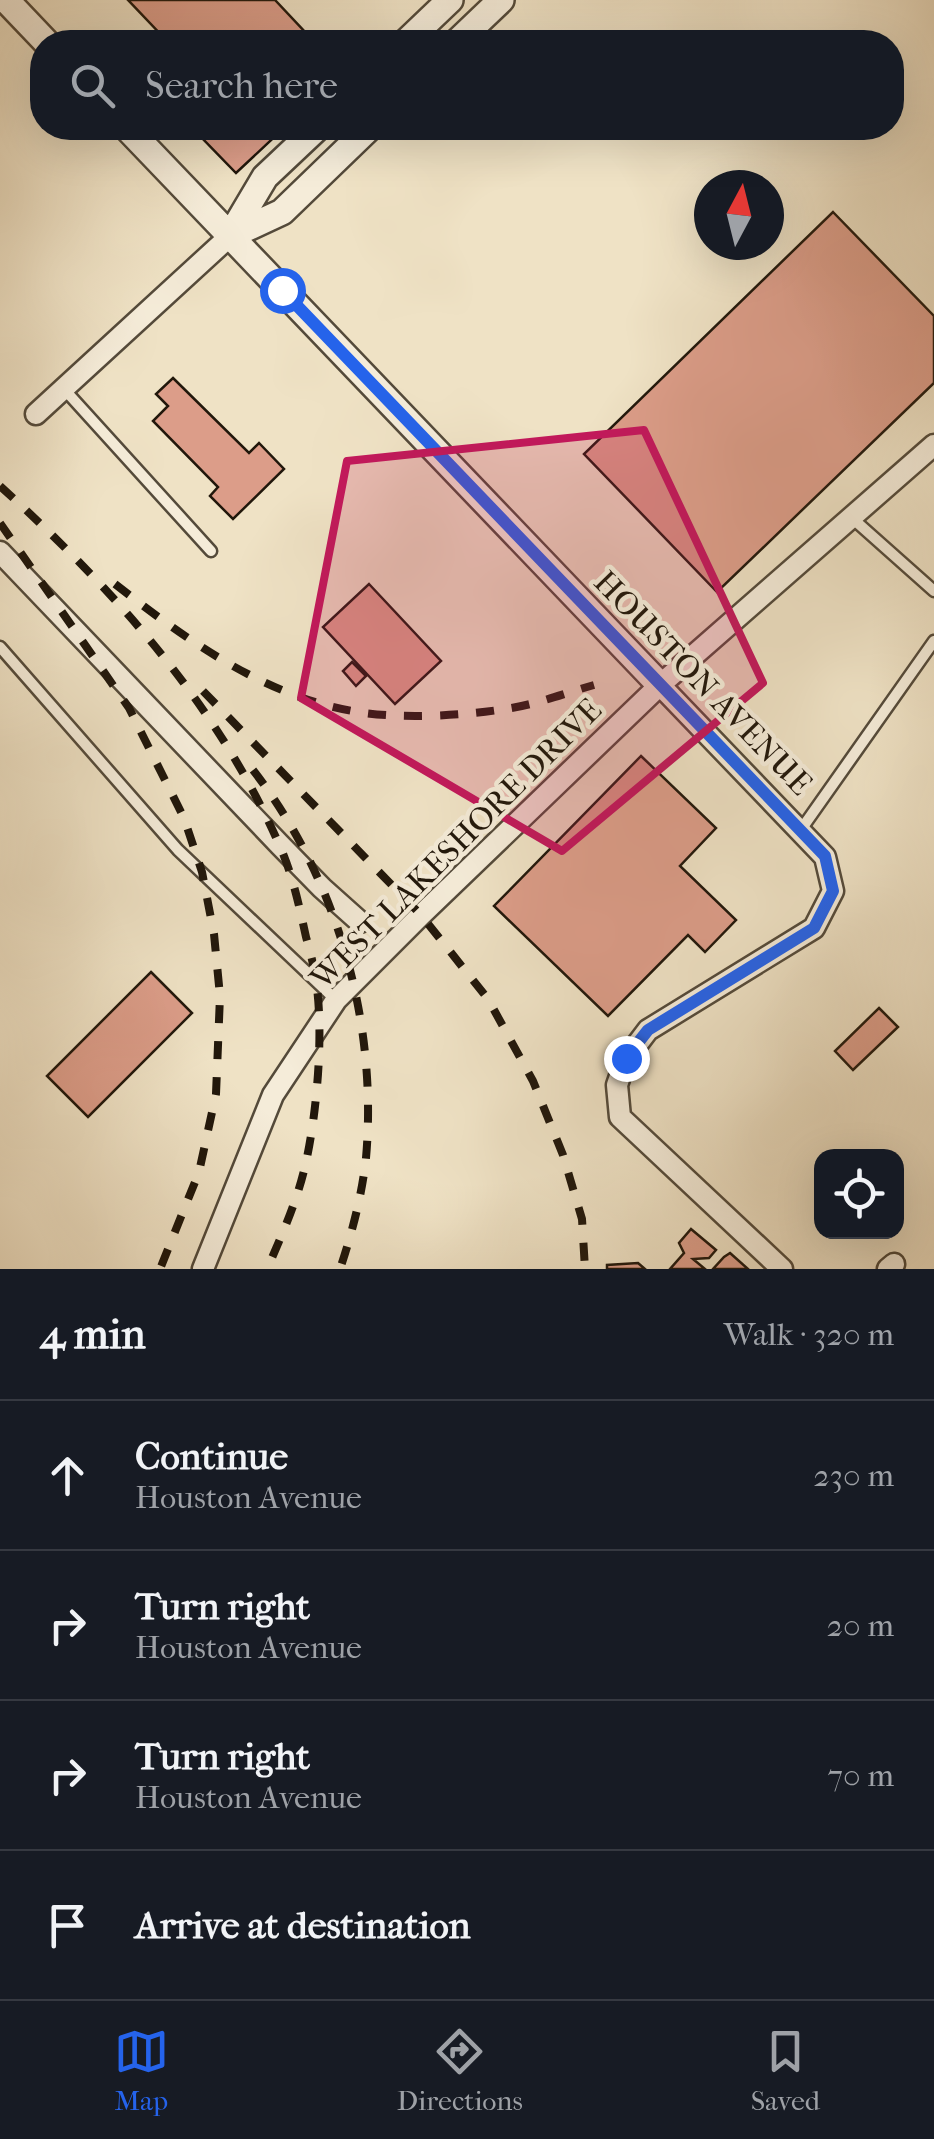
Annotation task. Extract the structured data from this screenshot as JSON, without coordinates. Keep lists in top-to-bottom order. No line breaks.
{"streets":{"street":["HOUSTON AVENUE","WEST LAKESHORE DRIVE"]},"crossings":[["HOUSTON AVENUE","WEST LAKESHORE DRIVE"]],"north":"top","page":{"search":"Search here","heading":["4 min","Walk · 320 m"],"list":[["Continue","Houston Avenue","230 m"],["Turn right","Houston Avenue","20 m"],["Turn right","Houston Avenue","70 m"],"Arrive at destination"],"nav":["Map","Directions","Saved"]}}
